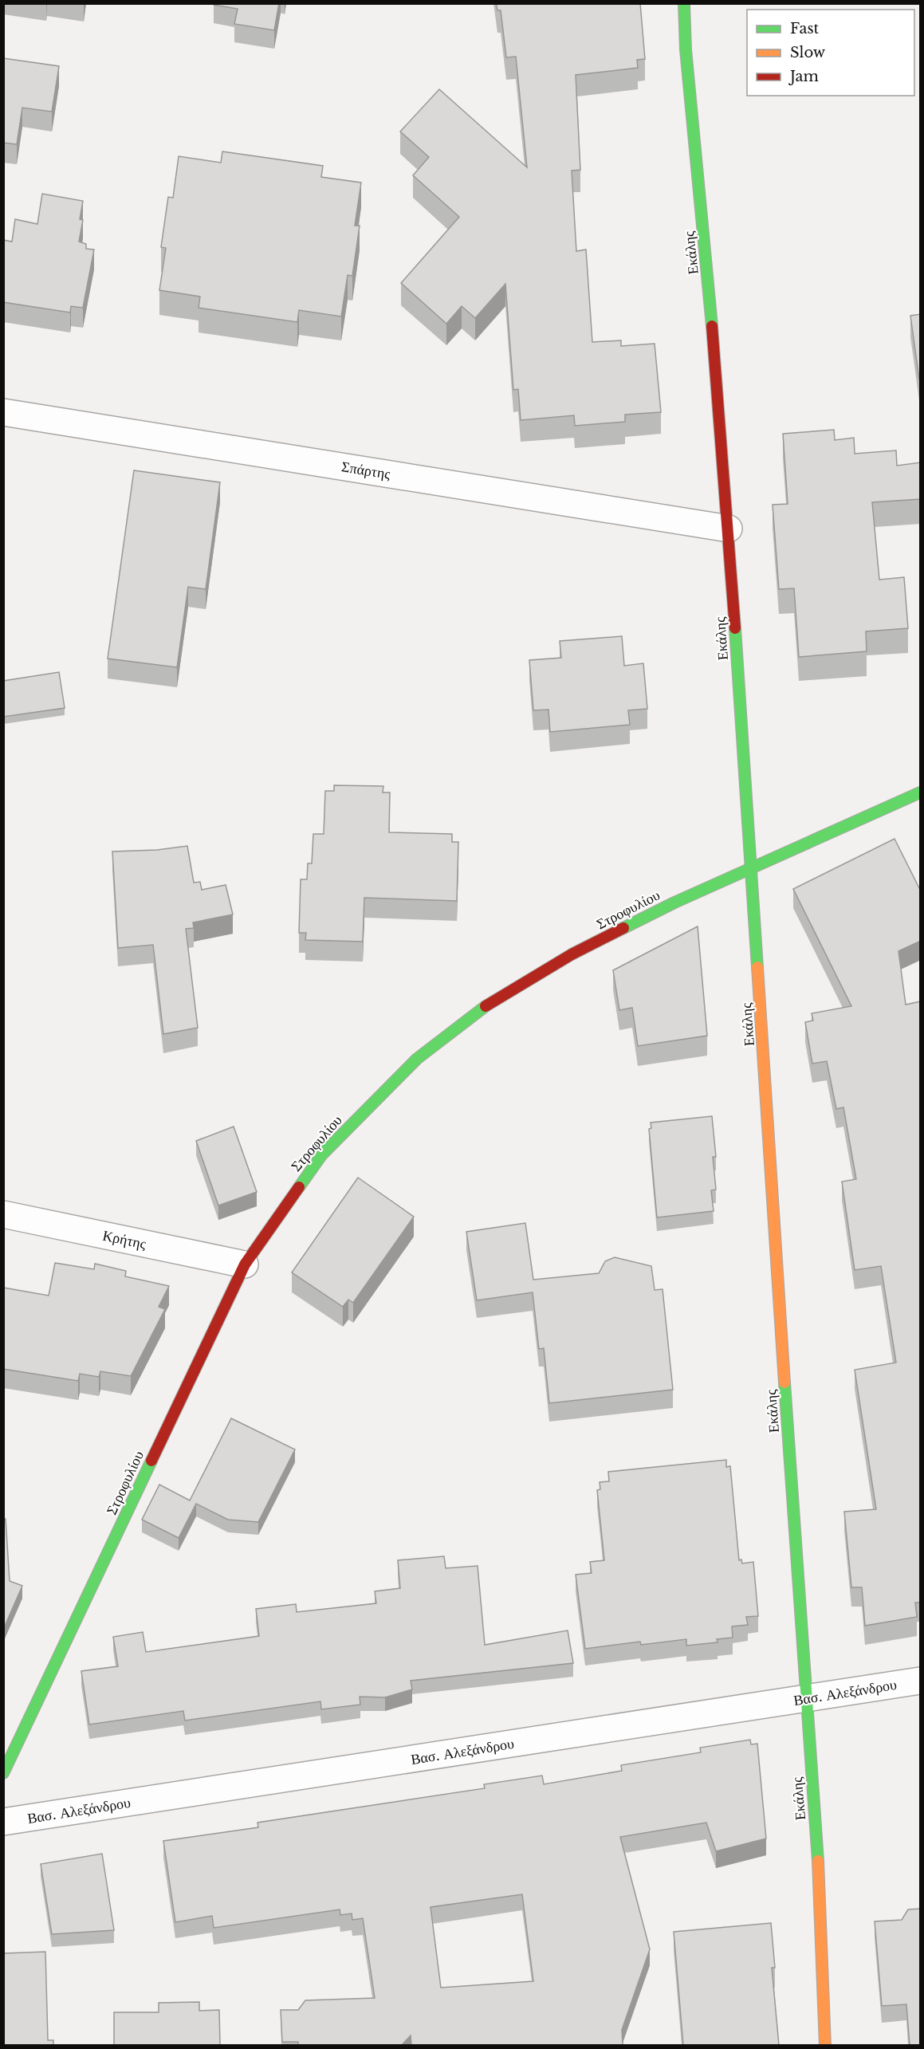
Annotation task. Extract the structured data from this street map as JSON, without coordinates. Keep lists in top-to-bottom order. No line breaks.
{"streets":{"street":["Εκάλης","Σπάρτης","Στροφυλίου","Κρήτης","Βασ. Αλεξάνδρου"]},"crossings":[["Εκάλης","Σπάρτης"],["Εκάλης","Στροφυλίου"],["Εκάλης","Βασ. Αλεξάνδρου"],["Στροφυλίου","Κρήτης"]],"legend":["Fast","Slow","Jam"]}
